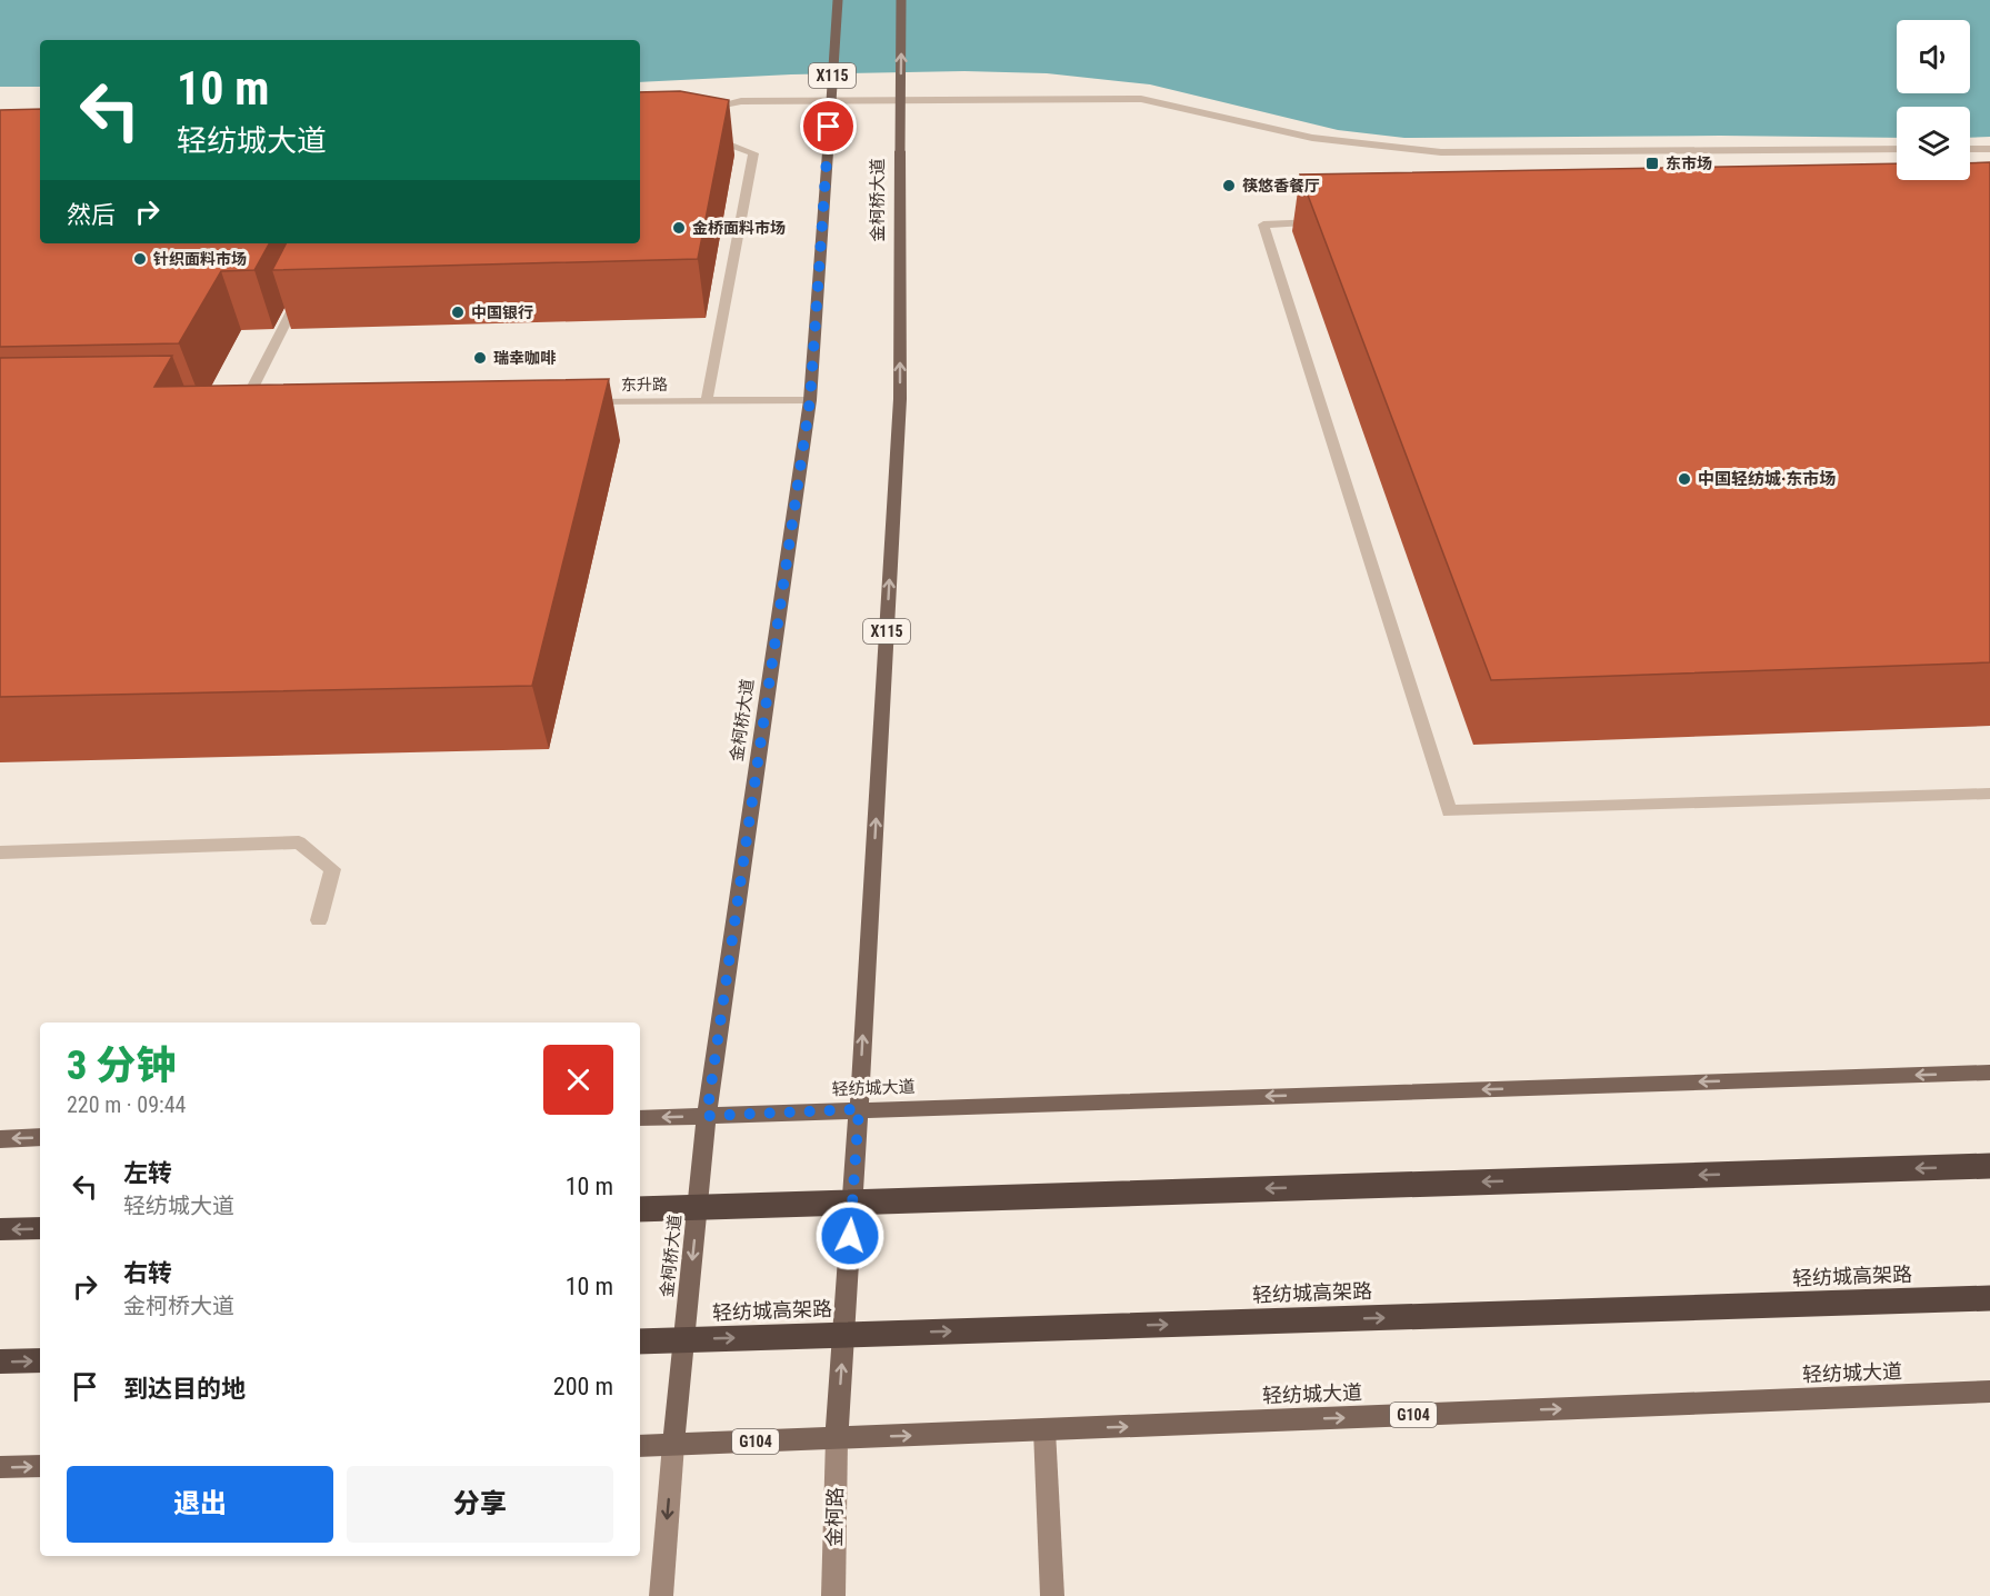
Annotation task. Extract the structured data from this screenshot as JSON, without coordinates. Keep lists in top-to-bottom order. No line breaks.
{"streets":{"highway":["轻纺城高架路"],"main road":["X115","金柯桥大道","轻纺城大道","G104","金柯路"],"lane":["东升路"]},"crossings":[["金柯桥大道","东升路"],["金柯桥大道","轻纺城大道"],["金柯桥大道","金柯路"],["轻纺城大道","金柯路"]],"places":{"transit":["东市场"],"other":["筷悠香餐厅","金桥面料市场","针织面料市场","中国银行","瑞幸咖啡","中国轻纺城·东市场"]},"page":{"turn":["10 m","轻纺城大道"],"then":"然后","heading":["3 分钟","220 m · 09:44"],"list":[{"name":"左转","note":"轻纺城大道","value":"10 m"},{"name":"右转","note":"金柯桥大道","value":"10 m"},{"name":"到达目的地","value":"200 m"}],"buttons":["退出","分享"]}}
